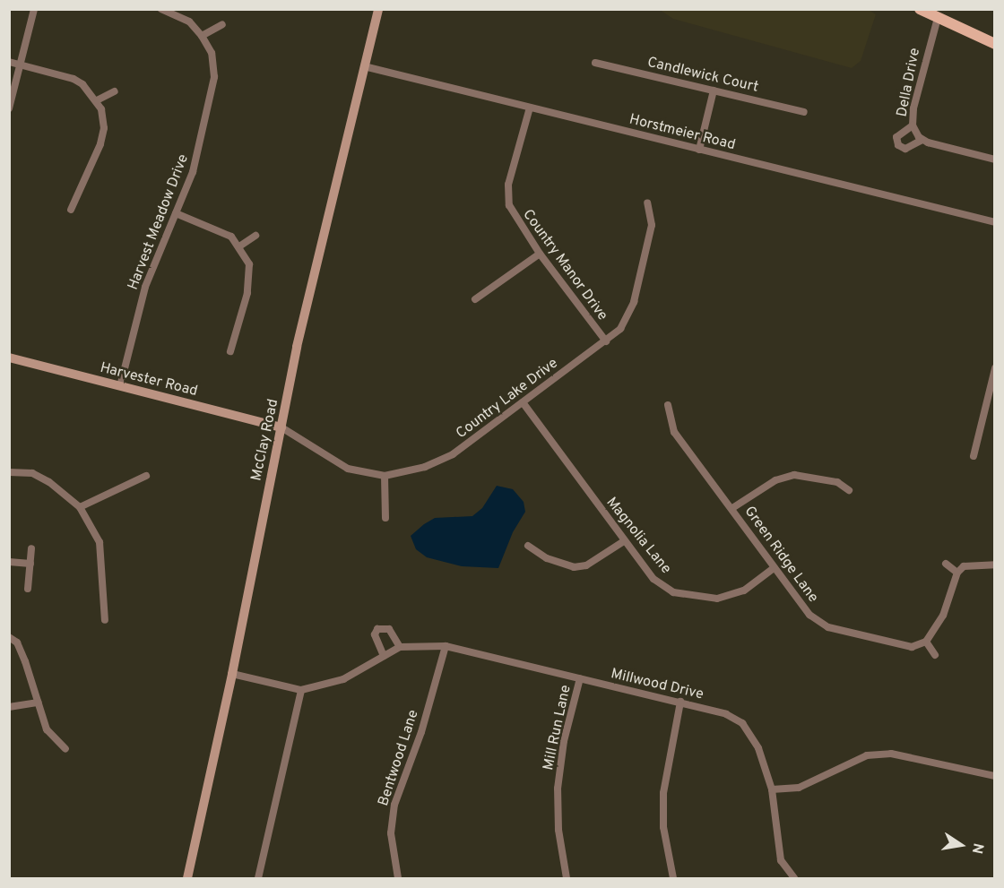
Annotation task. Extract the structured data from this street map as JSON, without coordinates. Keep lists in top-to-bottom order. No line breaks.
{"streets":{"main road":["Harvester Road","McClay Road"],"street":["Candlewick Court","Della Drive","Horstmeier Road","Harvest Meadow Drive","Country Manor Drive","Country Lake Drive","Magnolia Lane","Green Ridge Lane","Millwood Drive","Mill Run Lane","Bentwood Lane"]},"crossings":[["Horstmeier Road","Country Manor Drive"],["Horstmeier Road","McClay Road"],["Harvest Meadow Drive","Harvester Road"],["Country Manor Drive","Country Lake Drive"],["Harvester Road","Country Lake Drive"],["Harvester Road","McClay Road"],["Country Lake Drive","McClay Road"],["Country Lake Drive","Magnolia Lane"],["McClay Road","Millwood Drive"],["Magnolia Lane","Green Ridge Lane"],["Millwood Drive","Mill Run Lane"],["Millwood Drive","Bentwood Lane"]],"north":"right"}
